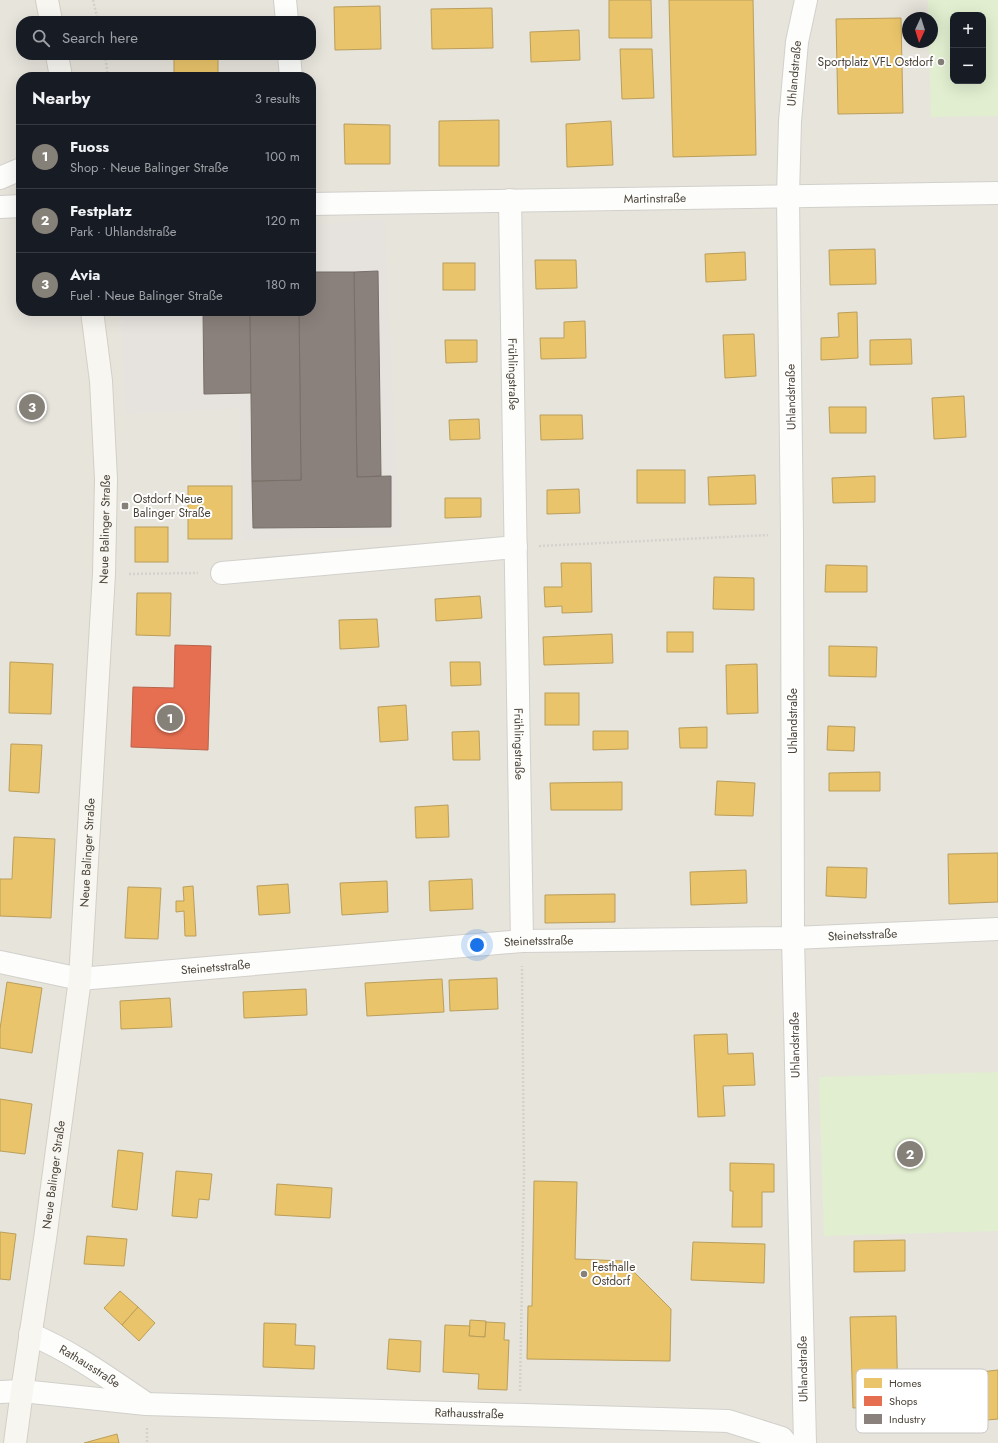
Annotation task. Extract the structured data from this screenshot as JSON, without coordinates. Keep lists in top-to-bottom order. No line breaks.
{"streets":{"main road":["Neue Balinger Straße"],"street":["Uhlandstraße","Martinstraße","Frühlingstraße","Steinetsstraße","Rathausstraße"]},"crossings":[["Uhlandstraße","Martinstraße"],["Uhlandstraße","Steinetsstraße"],["Martinstraße","Frühlingstraße"],["Frühlingstraße","Steinetsstraße"],["Neue Balinger Straße","Steinetsstraße"],["Neue Balinger Straße","Rathausstraße"]],"places":{"other":["Sportplatz VFL Ostdorf","Festhalle Ostdorf"],"transit":["Ostdorf Neue Balinger Straße"]},"legend":["Homes","Shops","Industry"],"north":"bottom","page":{"map_buttons":["+","−"],"search":"Search here","heading":["Nearby","3 results"],"list":[{"mark":"1","name":"Fuoss","note":"Shop · Neue Balinger Straße","value":"100 m"},{"mark":"2","name":"Festplatz","note":"Park · Uhlandstraße","value":"120 m"},{"mark":"3","name":"Avia","note":"Fuel · Neue Balinger Straße","value":"180 m"}],"pins":["3","1","2"]}}
